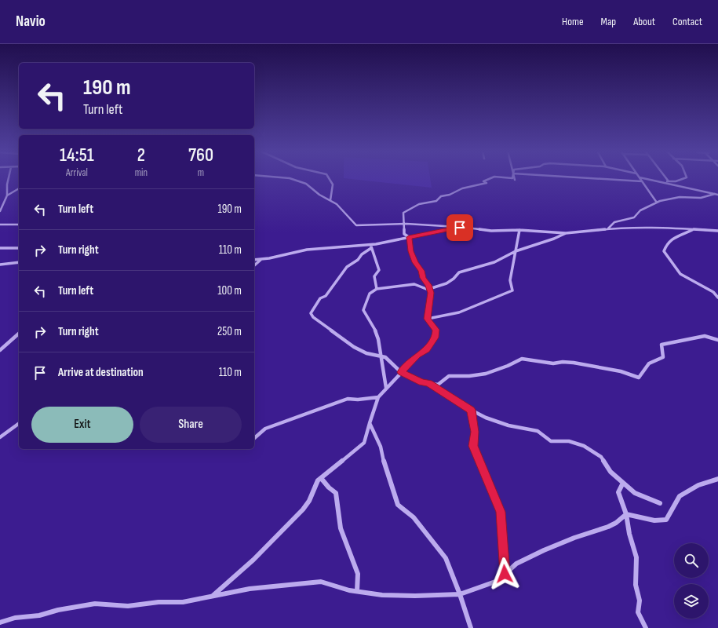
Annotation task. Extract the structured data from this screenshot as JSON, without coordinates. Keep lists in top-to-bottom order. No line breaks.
{"page":{"header":"Navio","nav":["Home","Map","About","Contact"],"turn":["190 m","Turn left"],"eta":["14:51","Arrival","2","min","760","m"],"list":[{"name":"Turn left","value":"190 m"},{"name":"Turn right","value":"110 m"},{"name":"Turn left","value":"100 m"},{"name":"Turn right","value":"250 m"},{"name":"Arrive at destination","value":"110 m"}],"buttons":["Exit","Share"]}}
